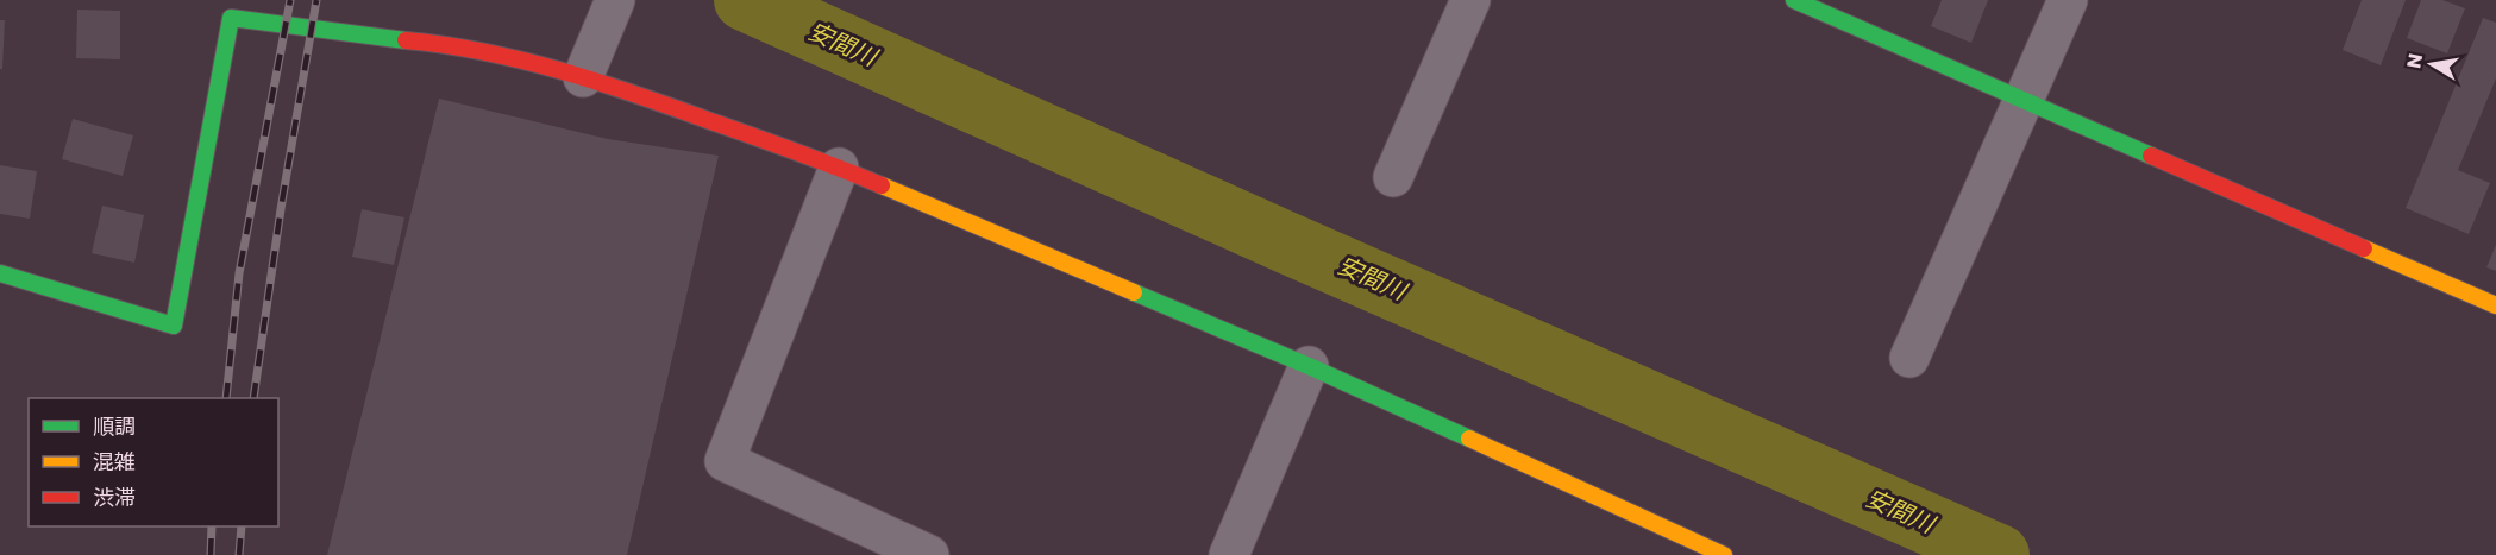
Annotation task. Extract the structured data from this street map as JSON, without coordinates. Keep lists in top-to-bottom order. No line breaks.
{"water":["安間川"],"legend":["順調","混雑","渋滞"],"north":"left"}
